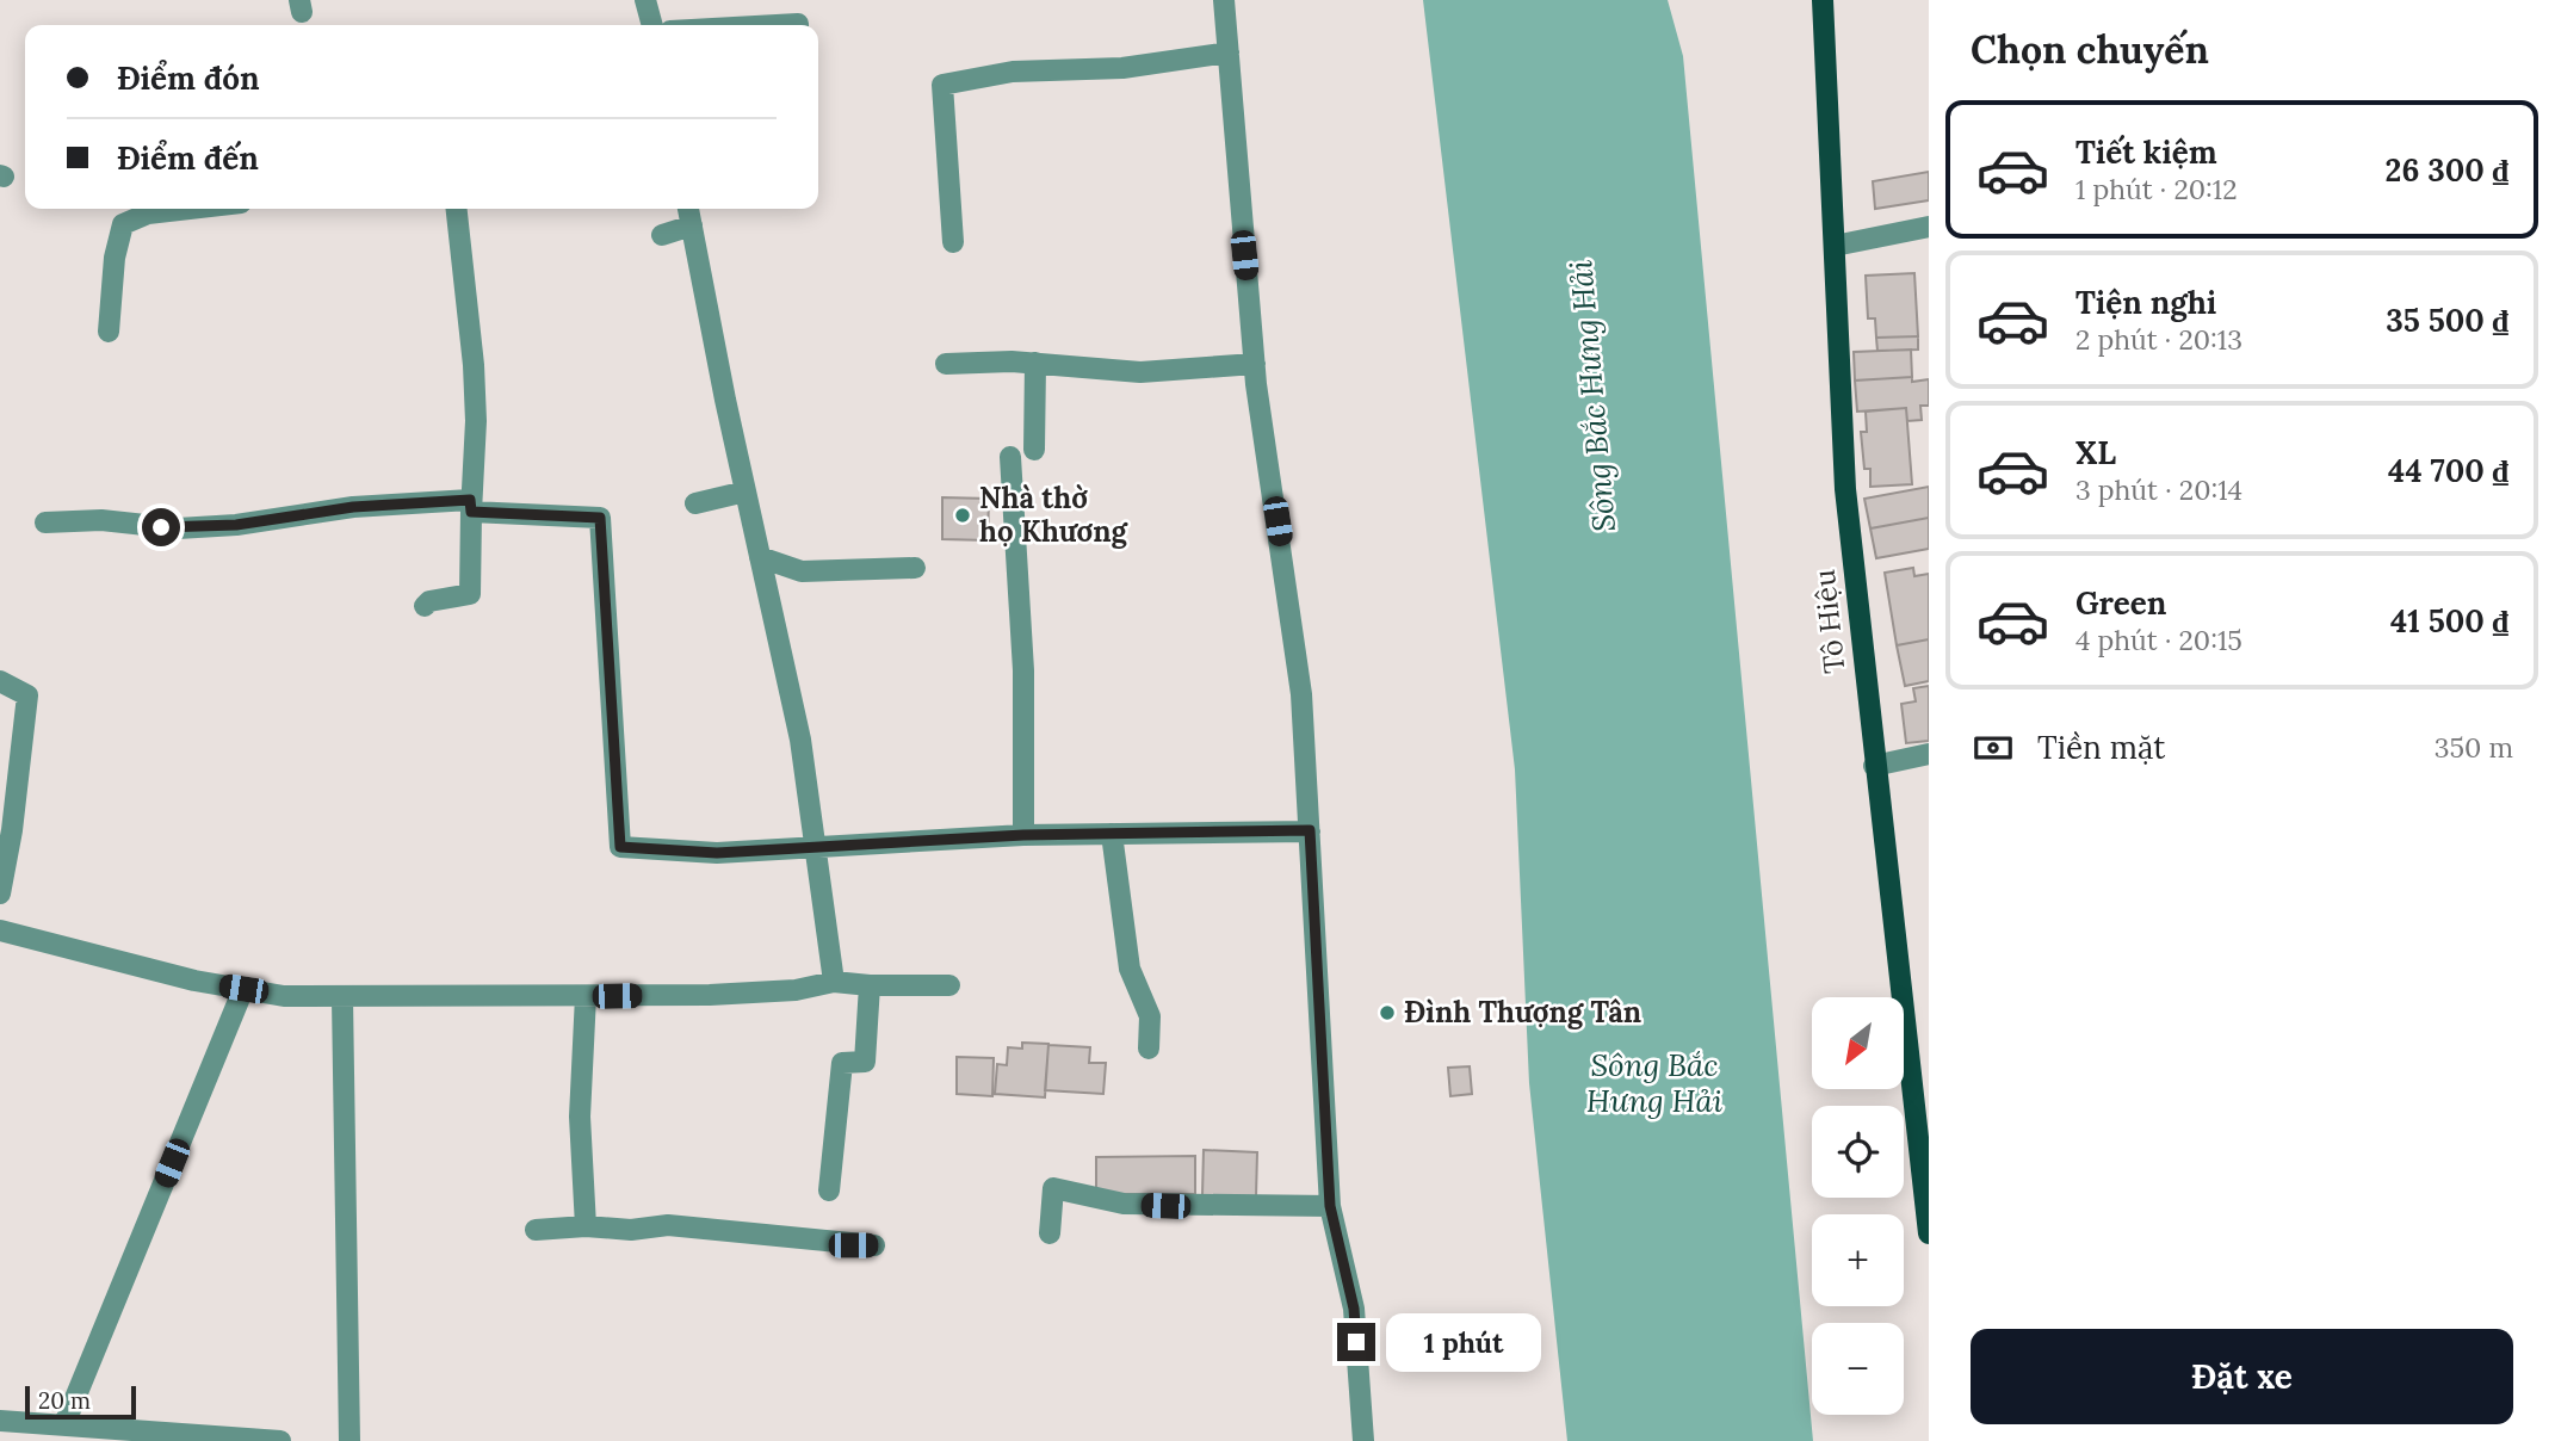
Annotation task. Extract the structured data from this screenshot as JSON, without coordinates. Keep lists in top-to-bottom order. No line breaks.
{"streets":{"main road":["Tô Hiệu"]},"water":["Sông Bắc Hưng Hải"],"places":["Nhà thờ họ Khương","Đình Thượng Tân"],"scale_bar":"20 m","north":"bottom left","page":{"heading":"Chọn chuyến","banner":["Điểm đón","Điểm đến"],"list":[{"name":"Tiết kiệm","note":"1 phút · 20:12","value":"26 300 ₫"},{"name":"Tiện nghi","note":"2 phút · 20:13","value":"35 500 ₫"},{"name":"XL","note":"3 phút · 20:14","value":"44 700 ₫"},{"name":"Green","note":"4 phút · 20:15","value":"41 500 ₫"}],"pay":["Tiền mặt","350 m"],"map_buttons":["+","−"],"buttons":"Đặt xe","bubble":"1 phút","scale":"20 m"}}
